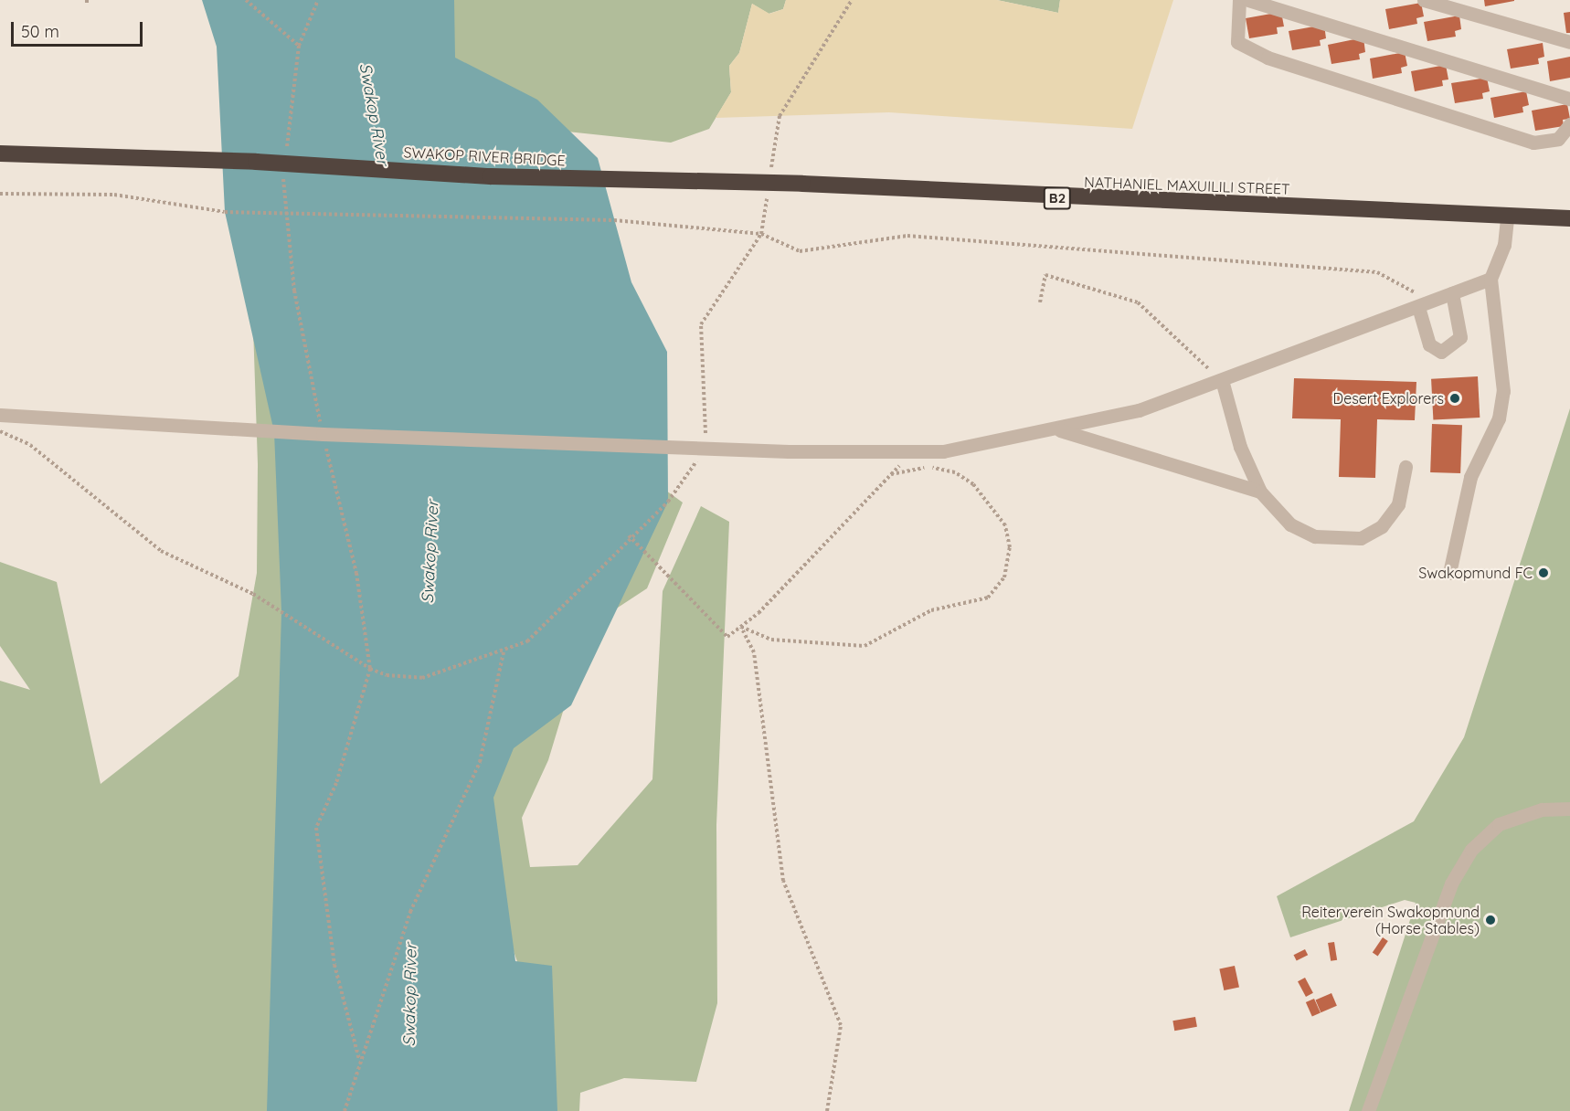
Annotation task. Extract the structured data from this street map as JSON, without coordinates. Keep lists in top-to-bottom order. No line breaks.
{"streets":{"highway":["SWAKOP RIVER BRIDGE","NATHANIEL MAXUILILI STREET","B2"]},"crossings":[["SWAKOP RIVER BRIDGE","NATHANIEL MAXUILILI STREET"]],"water":["Swakop River"],"places":["Desert Explorers","Swakopmund FC","Reiterverein Swakopmund (Horse Stables)"],"scale_bar":"50 m"}
